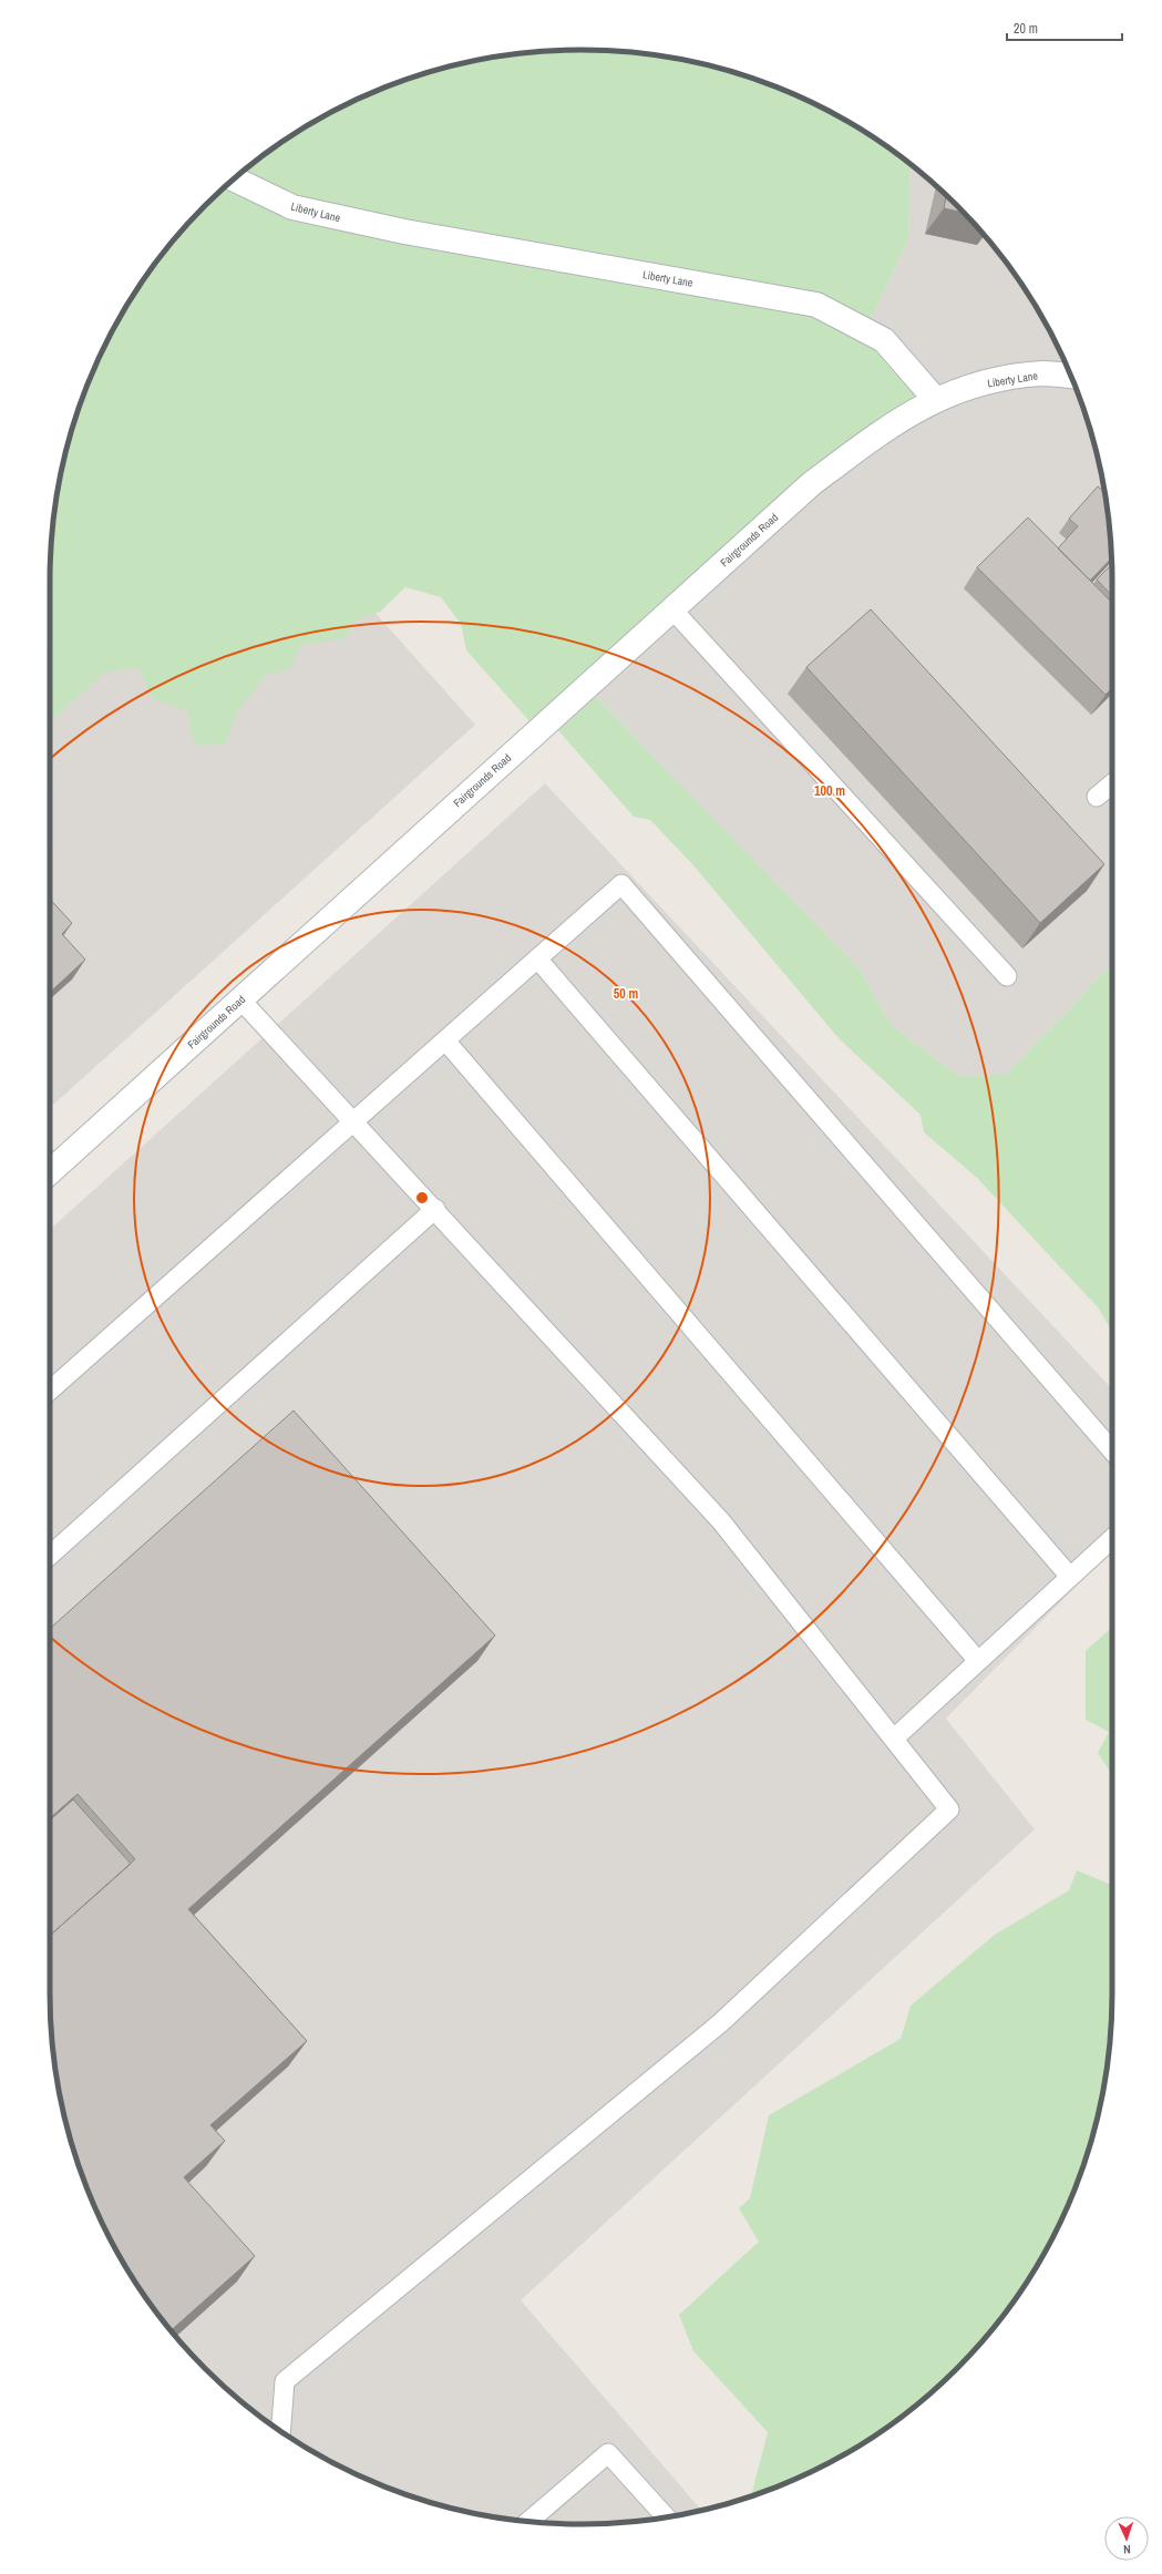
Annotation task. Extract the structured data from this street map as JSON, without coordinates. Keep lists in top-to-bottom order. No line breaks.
{"streets":{"street":["Liberty Lane","Fairgrounds Road"]},"crossings":[["Liberty Lane","Fairgrounds Road"]],"scale_bar":"20 m","north":"bottom","rings":["100 m","50 m"]}
